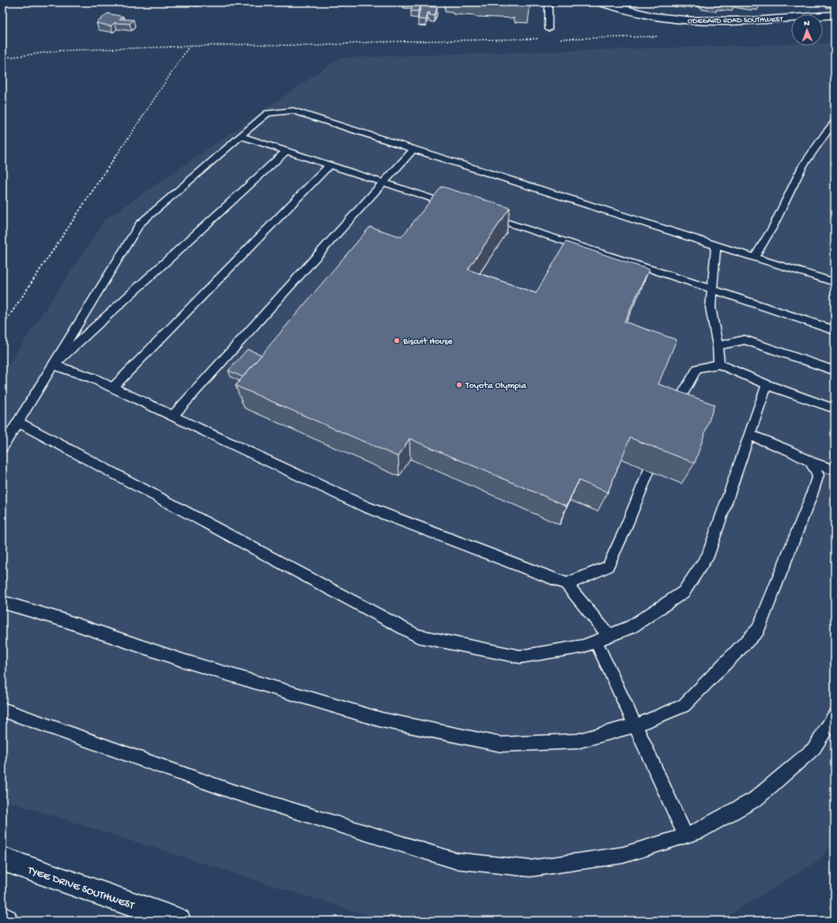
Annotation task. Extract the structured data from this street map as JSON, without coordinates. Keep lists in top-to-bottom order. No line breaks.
{"streets":{"street":["ODEGARD ROAD SOUTHWEST","TYEE DRIVE SOUTHWEST"]},"places":["Biscuit House","Toyota Olympia"],"north":"top"}
